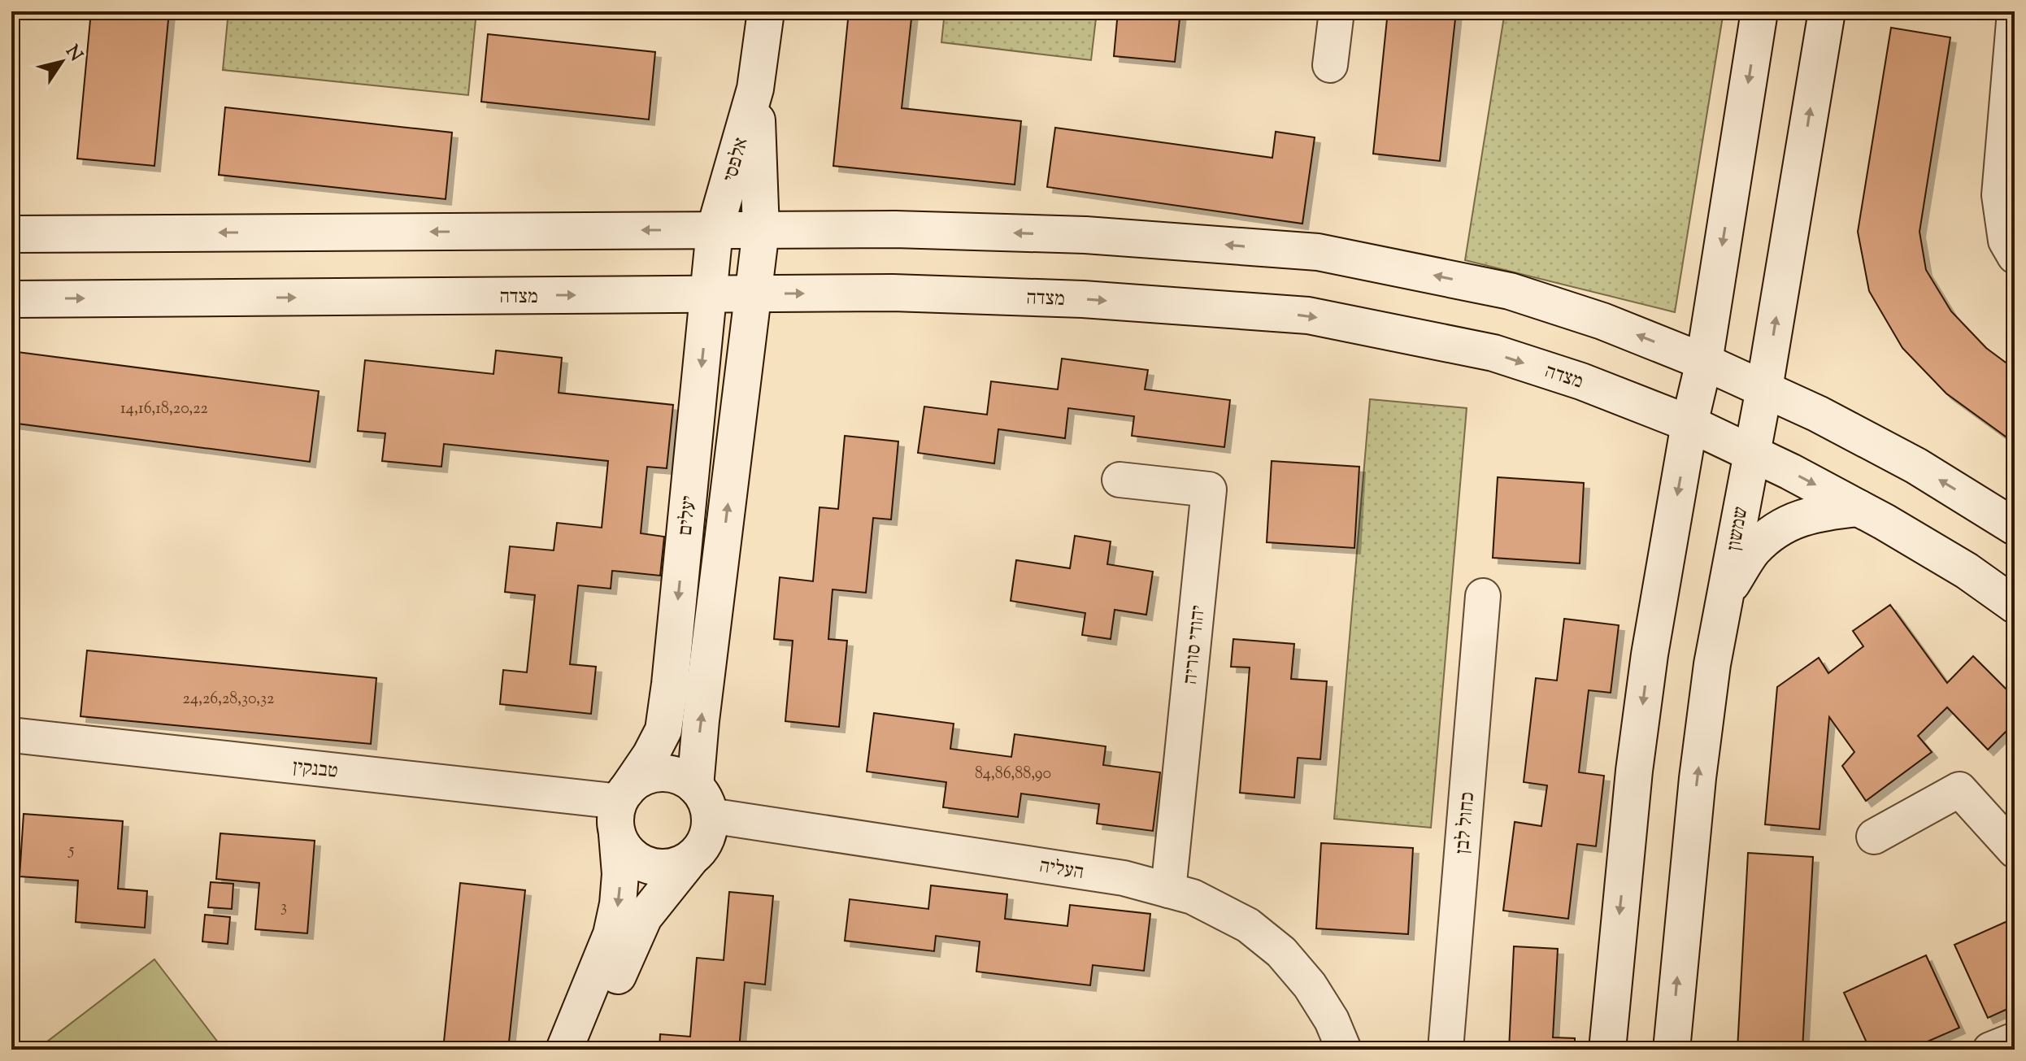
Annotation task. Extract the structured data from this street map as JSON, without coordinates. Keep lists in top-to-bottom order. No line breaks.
{"streets":{"main road":["אלפסי","מצדה","יעלים","שמשון"],"street":["יהודי סוריה","טבנקין","כחול לבן","העליה"]},"crossings":[["אלפסי","יעלים"],["מצדה","יעלים"],["מצדה","שמשון"],["יעלים","טבנקין"],["יעלים","העליה"],["יהודי סוריה","העליה"],["טבנקין","העליה"]],"house_numbers":["14,16,18,20,22","24,26,28,30,32","84,86,88,90","5","3"],"north":"top right"}
